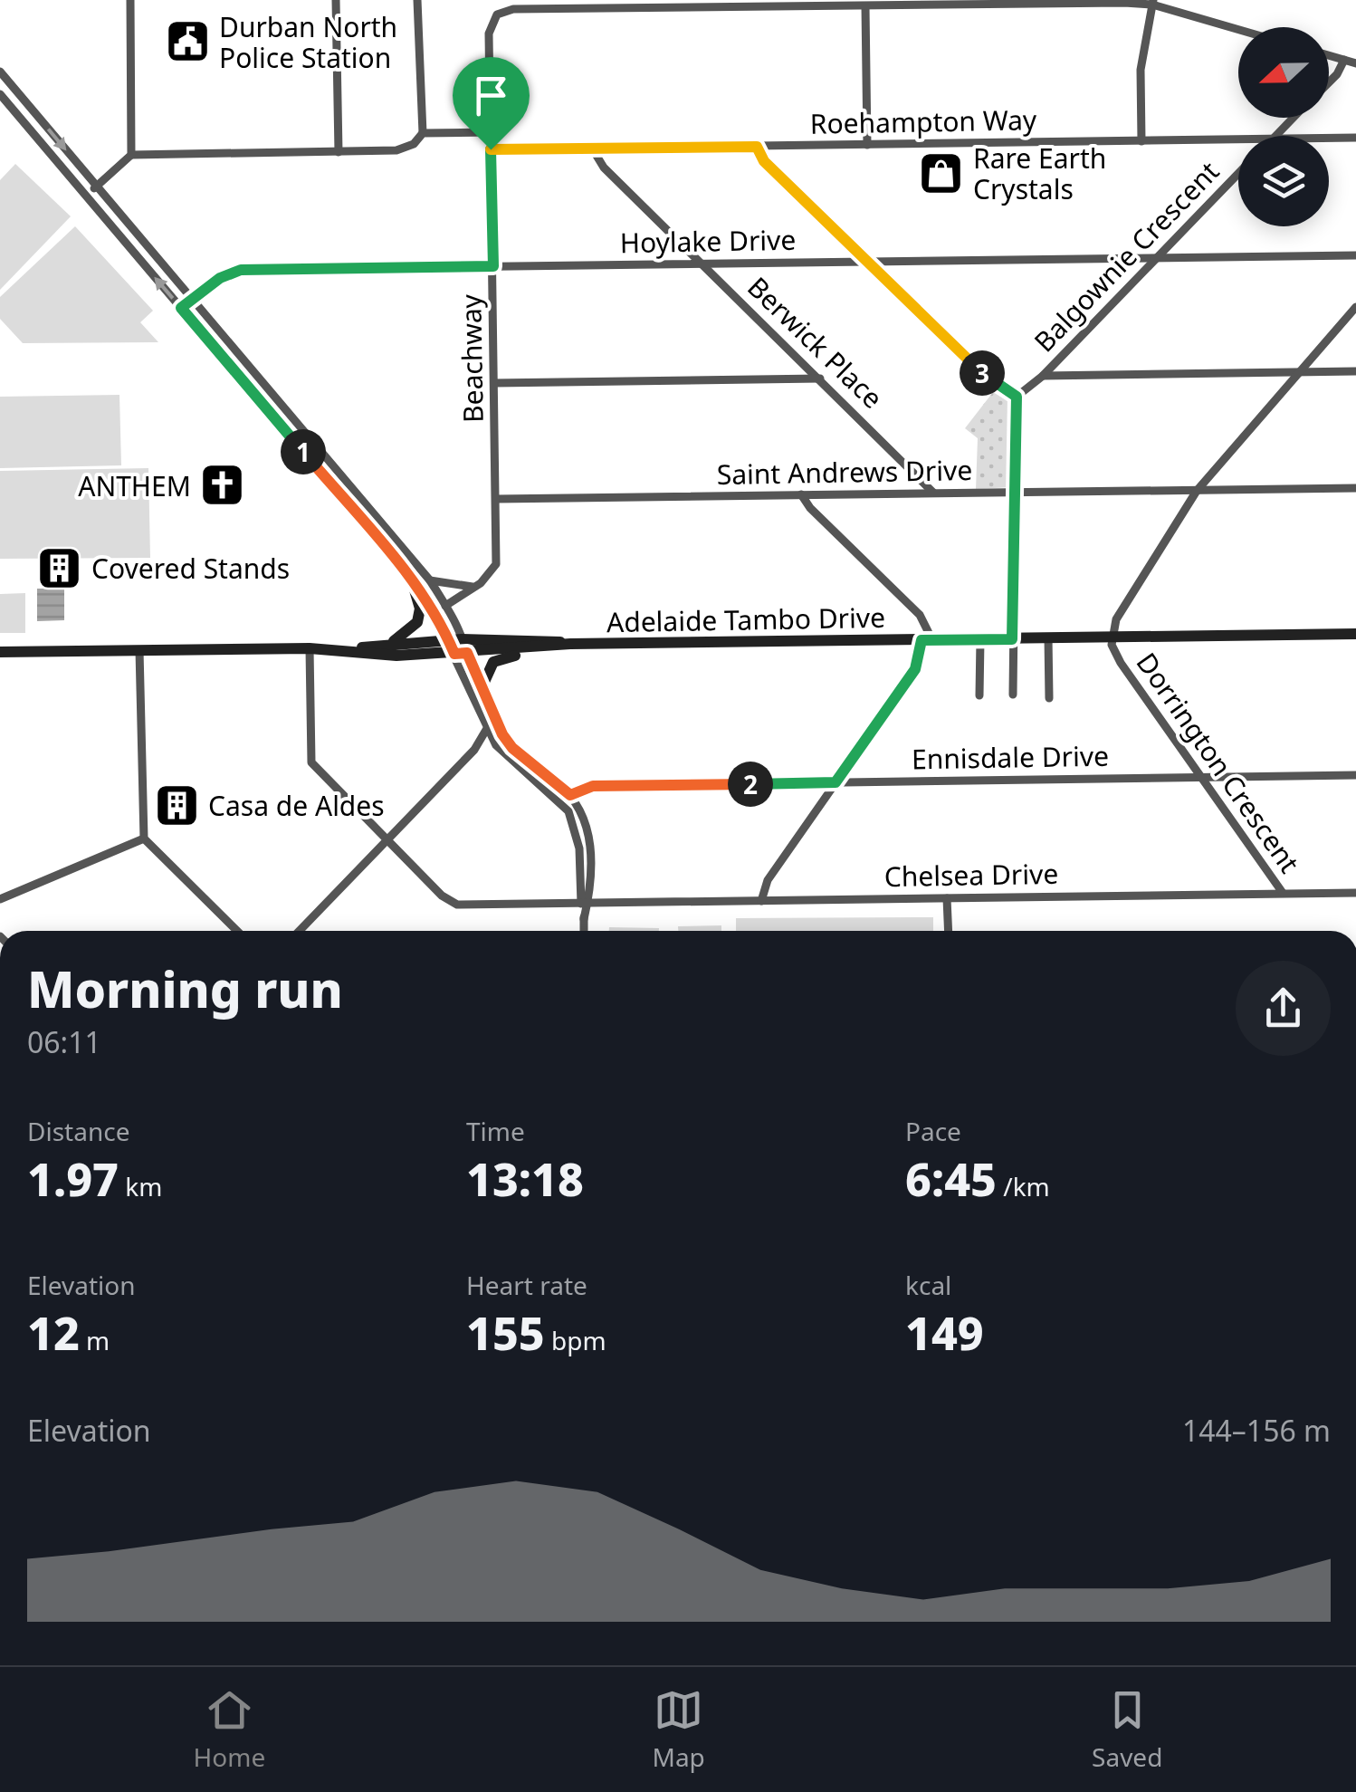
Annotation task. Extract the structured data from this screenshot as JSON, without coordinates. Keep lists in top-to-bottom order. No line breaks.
{"streets":{"street":["Roehampton Way","Hoylake Drive","Balgownie Crescent","Berwick Place","Beachway","Saint Andrews Drive","Adelaide Tambo Drive","Ennisdale Drive","Dorrington Crescent","Chelsea Drive"]},"crossings":[["Roehampton Way","Berwick Place"],["Roehampton Way","Beachway"],["Hoylake Drive","Balgownie Crescent"],["Hoylake Drive","Berwick Place"],["Hoylake Drive","Beachway"],["Berwick Place","Saint Andrews Drive"],["Beachway","Saint Andrews Drive"],["Saint Andrews Drive","Dorrington Crescent"],["Adelaide Tambo Drive","Dorrington Crescent"],["Adelaide Tambo Drive","Chelsea Drive"],["Ennisdale Drive","Dorrington Crescent"],["Dorrington Crescent","Chelsea Drive"]],"places":{"public building":["Durban North Police Station"],"shop":["Rare Earth Crystals"],"church":["ANTHEM"],"building":["Covered Stands","Casa de Aldes"]},"north":"left","page":{"pins":["3","1","2"],"heading":["Morning run","06:11"],"stats":[["Distance","1.97 km"],["Time","13:18"],["Pace","6:45 /km"],["Elevation","12 m"],["Heart rate","155 bpm"],["kcal","149"]],"chart":["Elevation","144–156 m"],"tabs":["Home","Map","Saved"]}}
